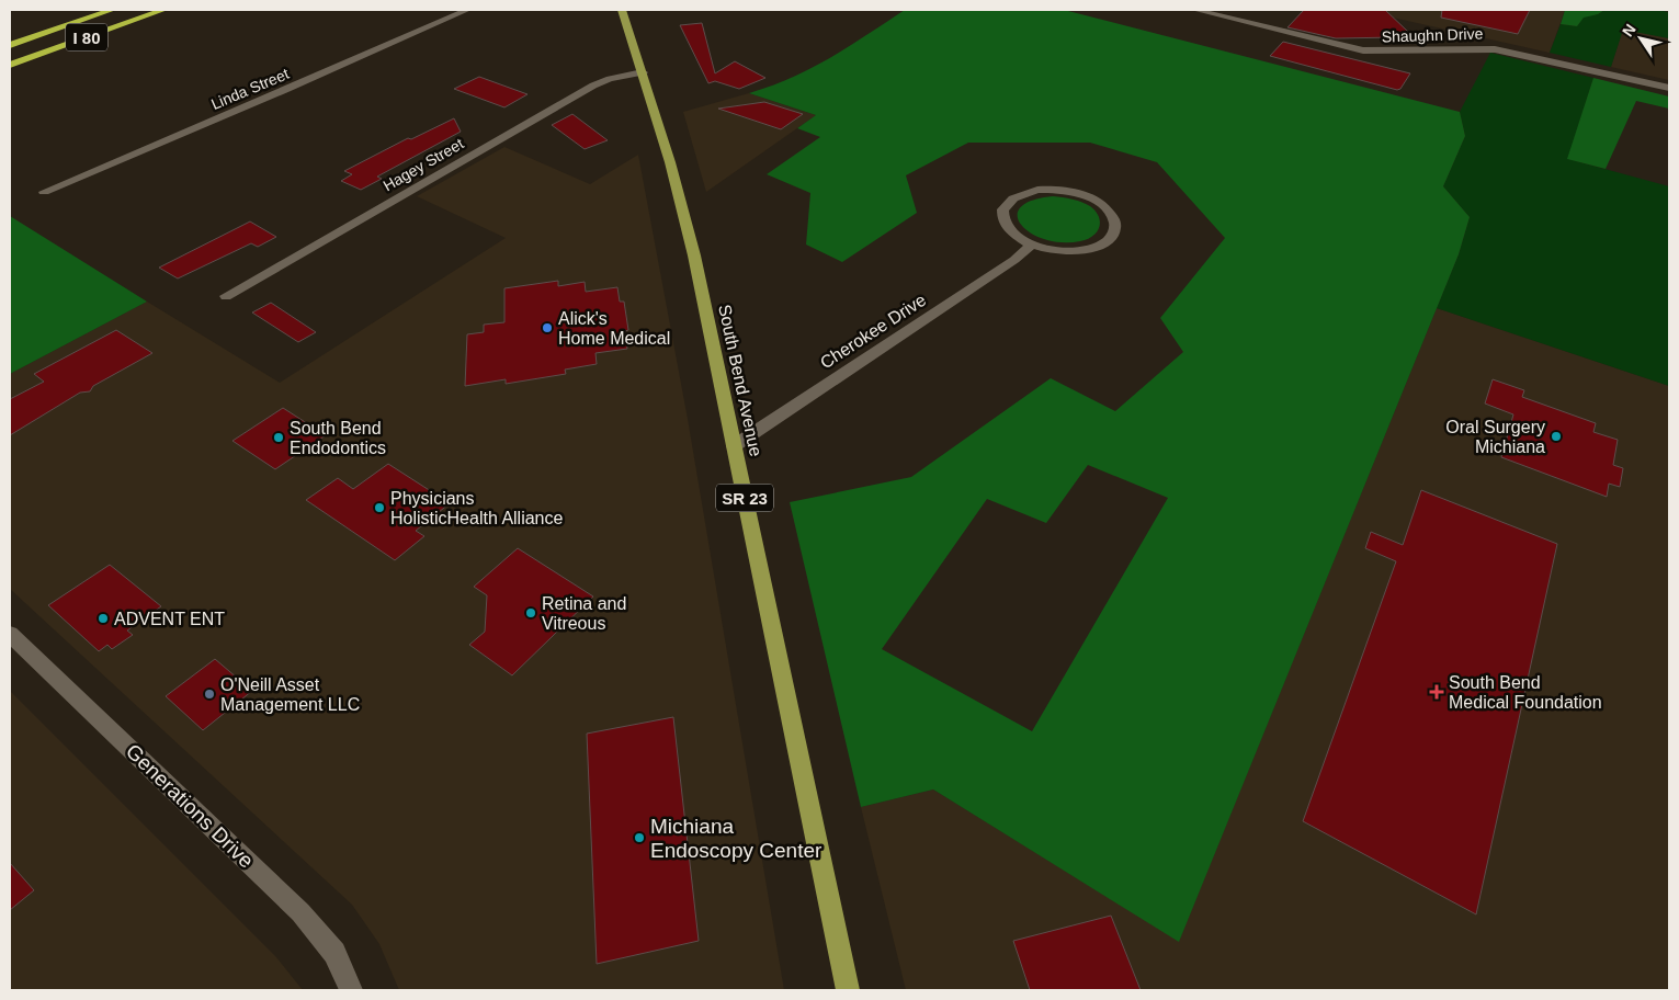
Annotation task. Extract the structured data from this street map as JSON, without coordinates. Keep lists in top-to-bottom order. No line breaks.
{"streets":{"highway":["I 80"],"main road":["South Bend Avenue","SR 23"],"street":["Shaughn Drive","Linda Street","Hagey Street","Cherokee Drive","Generations Drive"]},"crossings":[["Hagey Street","South Bend Avenue"],["Cherokee Drive","South Bend Avenue"]],"places":{"other":["Alick's Home Medical","Oral Surgery Michiana","South Bend Endodontics","Physicians HolisticHealth Alliance","Retina and Vitreous","ADVENT ENT","O'Neill Asset Management LLC","Michiana Endoscopy Center"],"health":["South Bend Medical Foundation"]},"north":"top left"}
